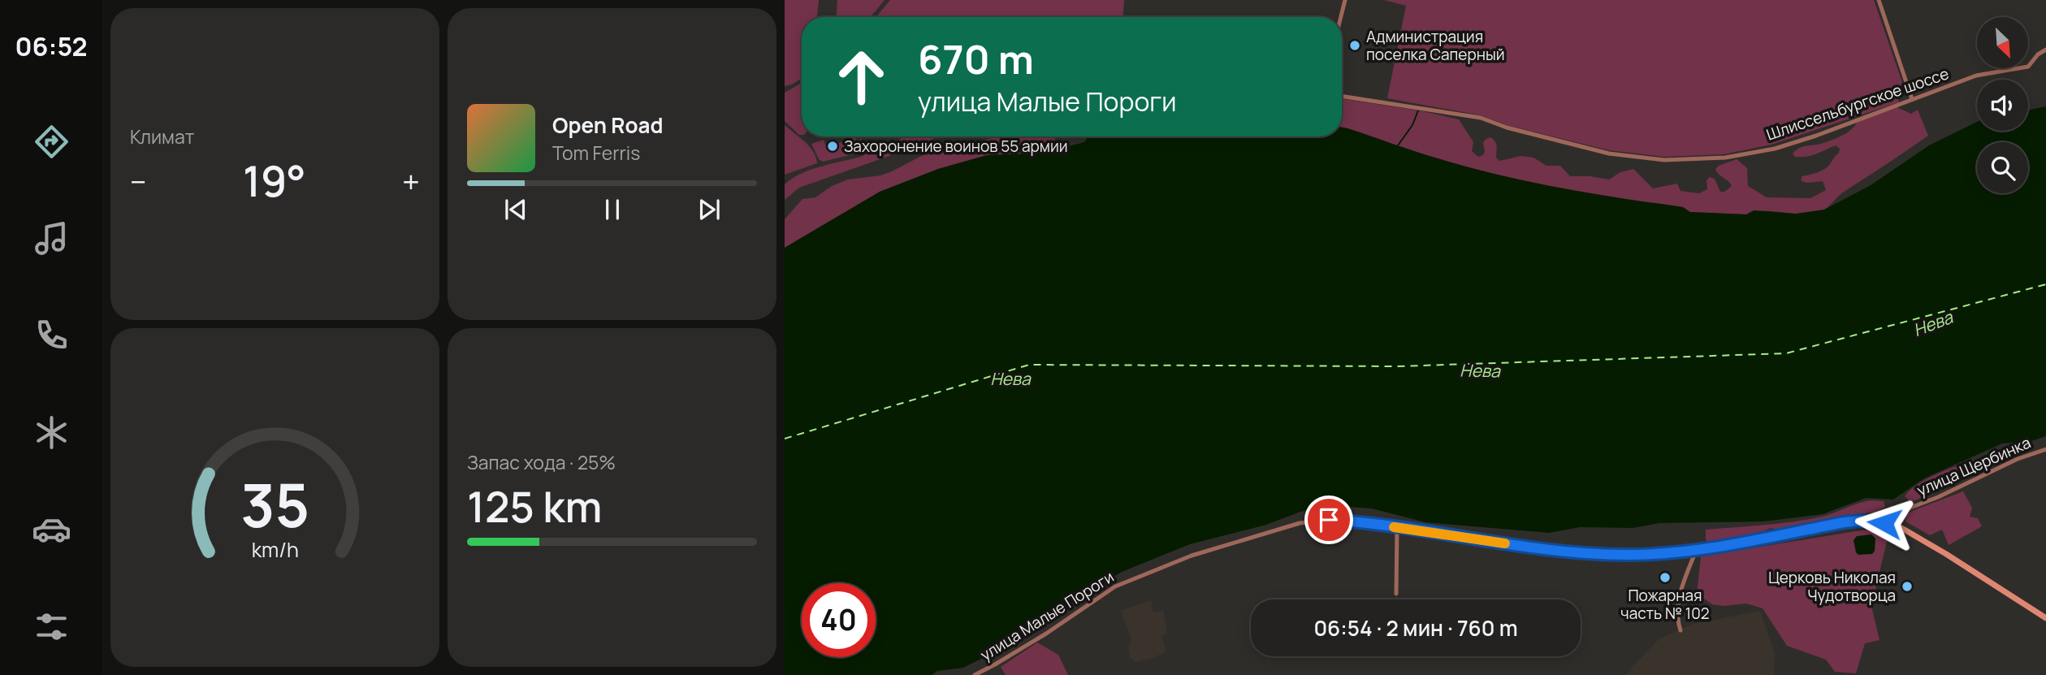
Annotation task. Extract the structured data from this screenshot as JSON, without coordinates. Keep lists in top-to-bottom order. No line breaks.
{"streets":{"street":["Шлиссельбургское шоссе","улица Щербинка","улица Малые Пороги"]},"crossings":[["улица Щербинка","улица Малые Пороги"]],"water":["Нева"],"places":["Администрация поселка Саперный","Захоронение воинов 55 армии","Пожарная часть № 102","Церковь Николая Чудотворца"],"north":"bottom right","page":{"tabs":"06:52","tile":["Климат",["Запас хода · 25%","125 km"]],"turn":["670 m","улица Малые Пороги"],"song":["Open Road","Tom Ferris"],"heat":["−","19°","+"],"limit":"40","trip":"06:54 · 2 мин · 760 m","gauge":["35","km/h"]}}
